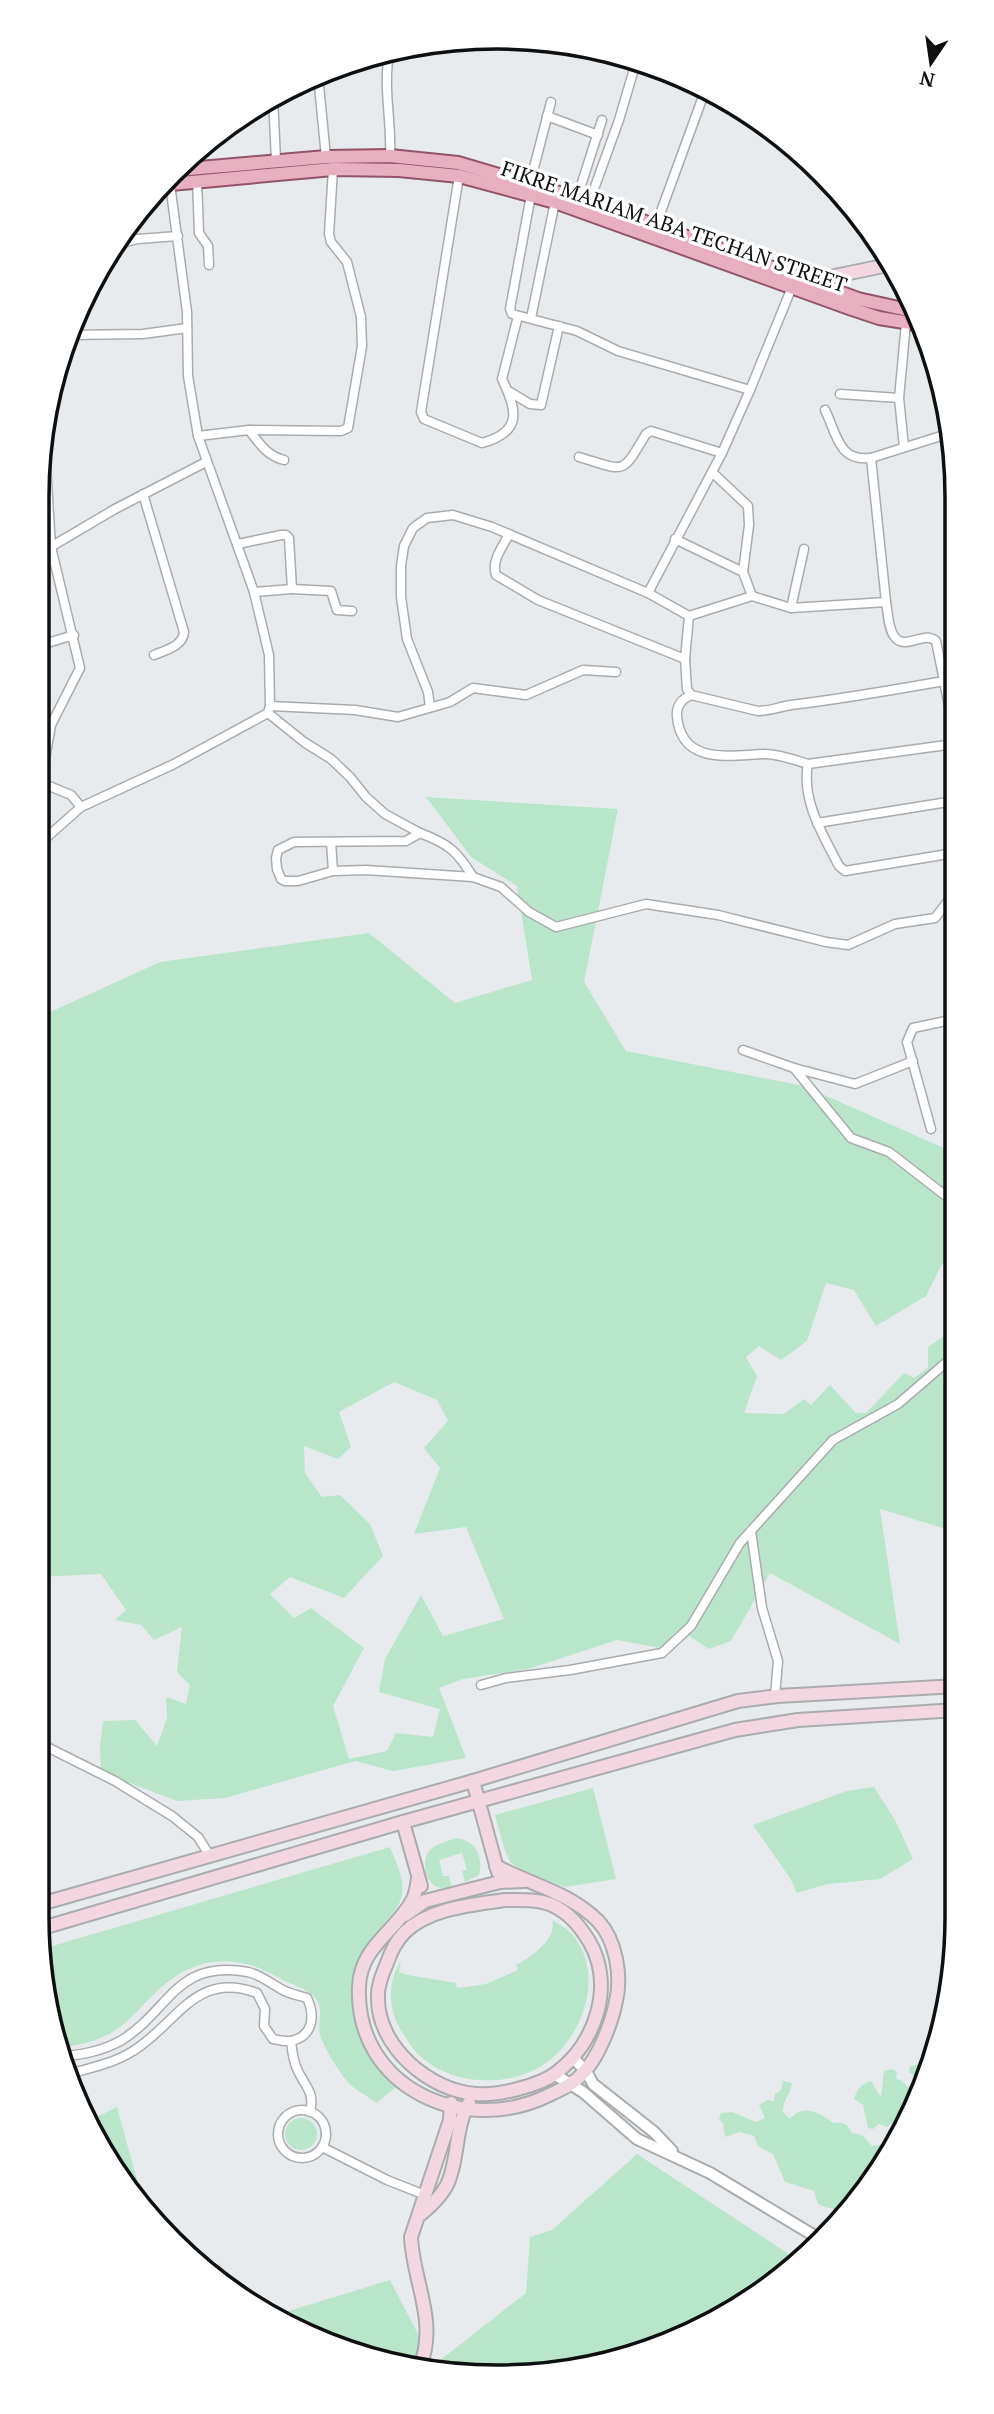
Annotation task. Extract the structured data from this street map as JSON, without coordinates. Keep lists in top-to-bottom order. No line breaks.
{"streets":{"main road":["FIKRE MARIAM ABA TECHAN STREET"]},"north":"bottom"}
